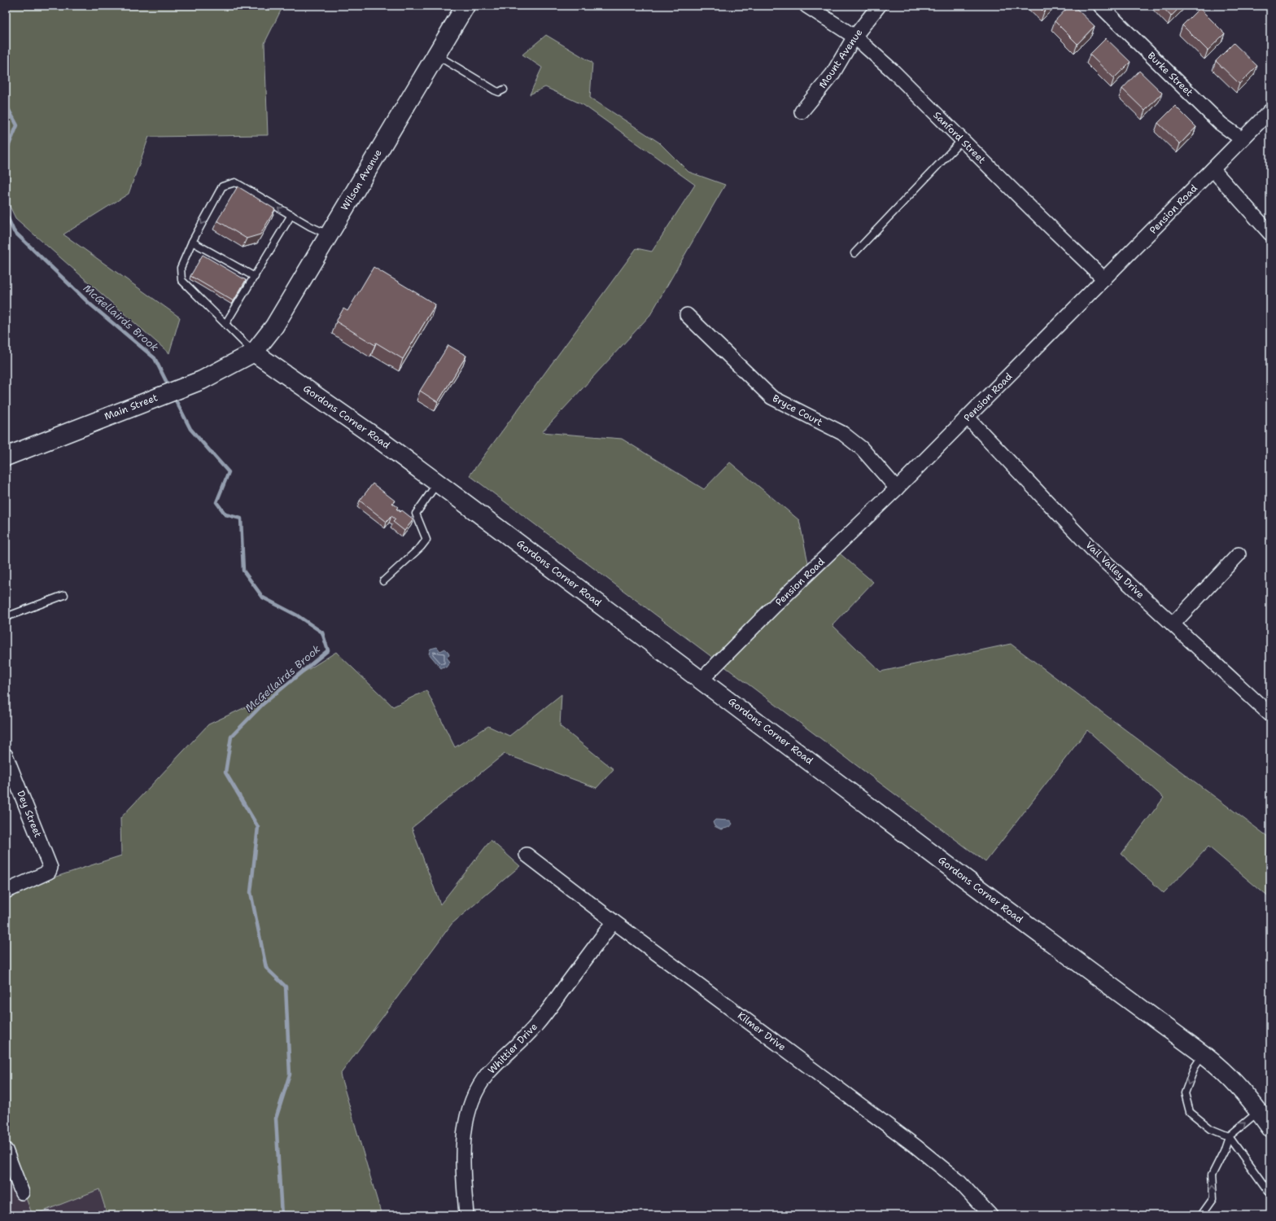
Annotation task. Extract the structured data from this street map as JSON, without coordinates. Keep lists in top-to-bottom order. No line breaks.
{"streets":{"street":["Mount Avenue","Burke Street","Sanford Street","Wilson Avenue","Pension Road","Main Street","Bryce Court","Gordons Corner Road","Vail Valley Drive","Dey Street","Kilmer Drive","Whittier Drive"]},"crossings":[["Mount Avenue","Sanford Street"],["Burke Street","Pension Road"],["Sanford Street","Pension Road"],["Wilson Avenue","Main Street"],["Wilson Avenue","Gordons Corner Road"],["Pension Road","Bryce Court"],["Pension Road","Gordons Corner Road"],["Pension Road","Vail Valley Drive"],["Main Street","Gordons Corner Road"],["Kilmer Drive","Whittier Drive"]],"water":["McGellairds Brook"]}
